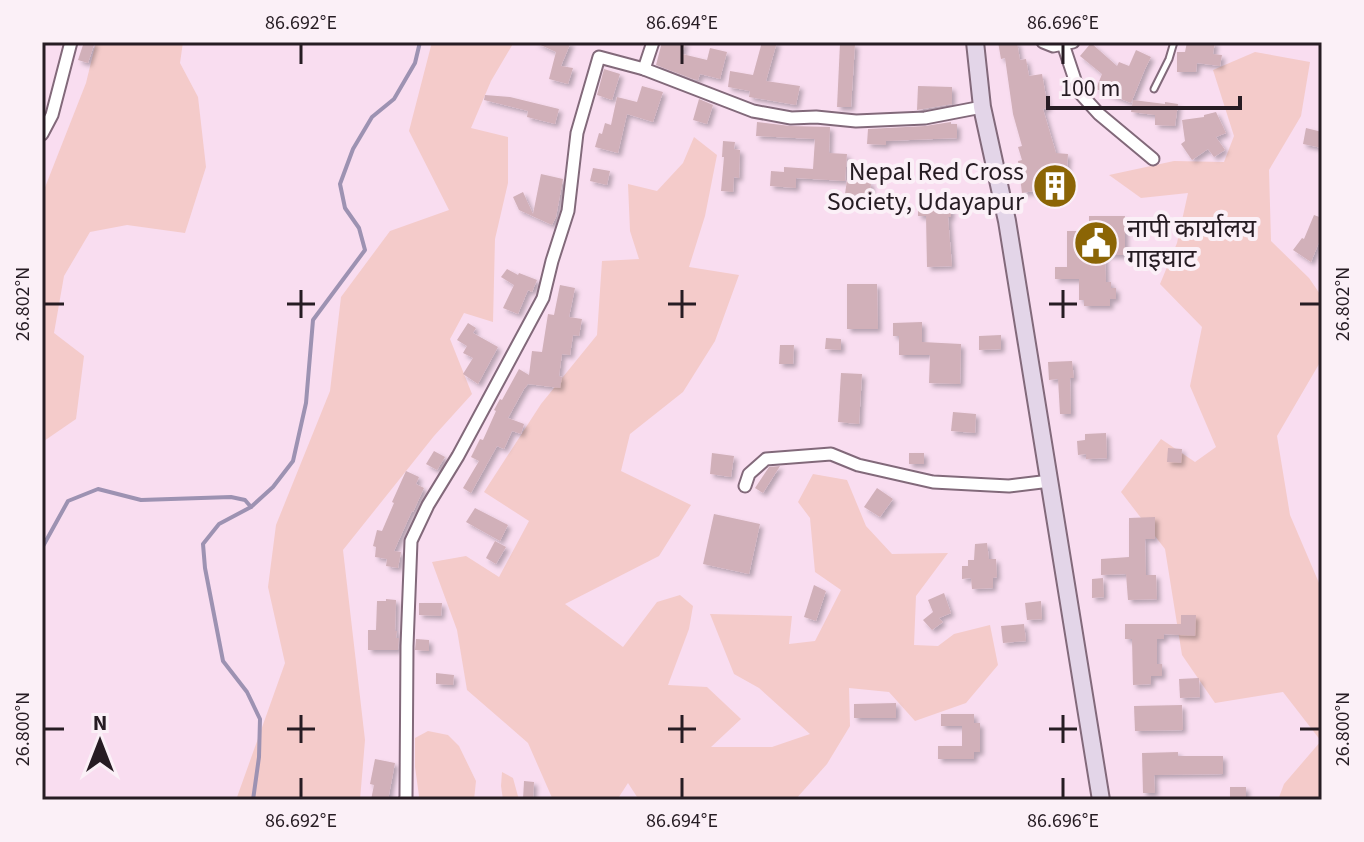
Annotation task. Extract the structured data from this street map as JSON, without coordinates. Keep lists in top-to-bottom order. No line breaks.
{"places":{"building":["Nepal Red Cross Society, Udayapur"],"public building":["नापी कार्यालय गाइघाट"]},"scale_bar":"100 m","north":"top","coordinates":["86.692°E","86.694°E","86.696°E","26.802°N","26.800°N"]}
